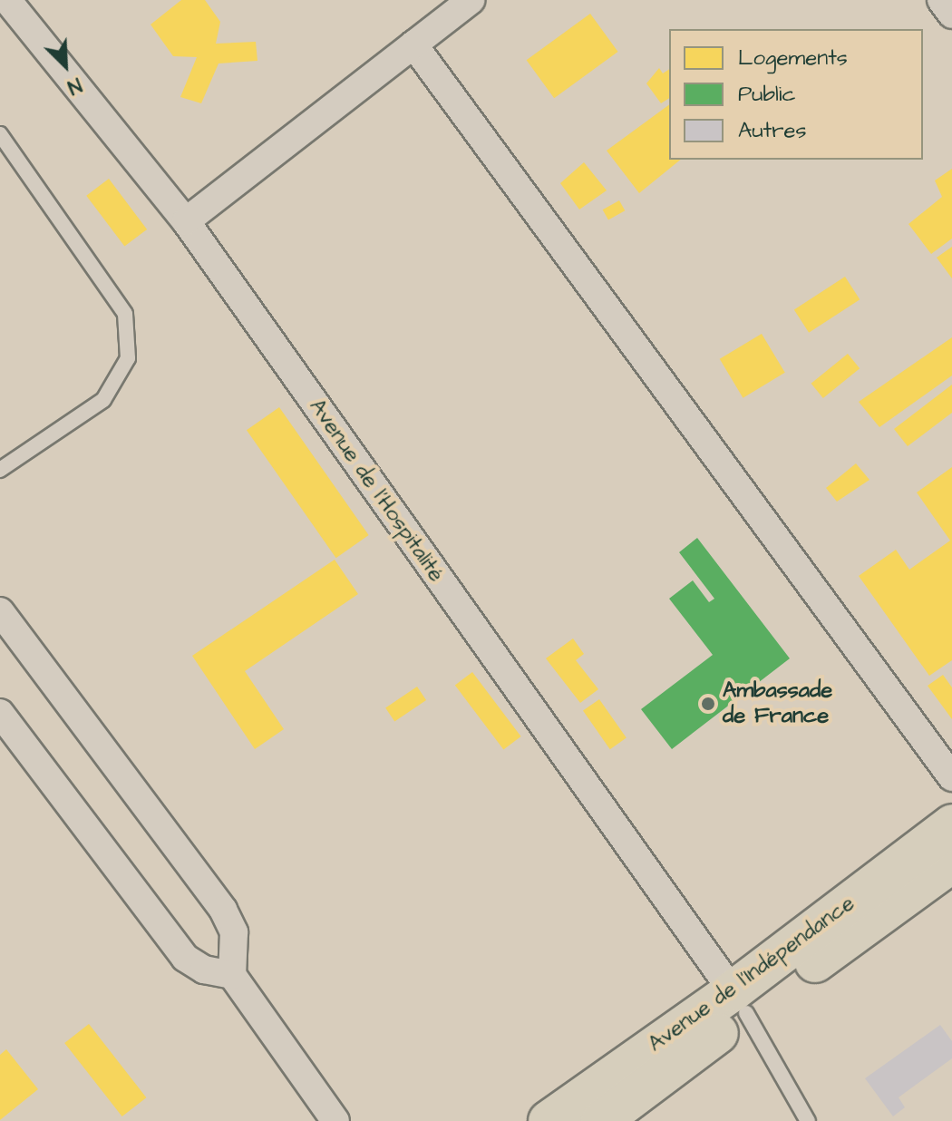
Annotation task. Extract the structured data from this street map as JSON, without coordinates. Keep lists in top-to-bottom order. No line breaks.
{"streets":{"main road":["Avenue de l'Indépendance"],"street":["Avenue de l'Hospitalité"]},"crossings":[["Avenue de l'Hospitalité","Avenue de l'Indépendance"]],"places":["Ambassade de France"],"legend":["Logements","Public","Autres"],"north":"bottom right"}
